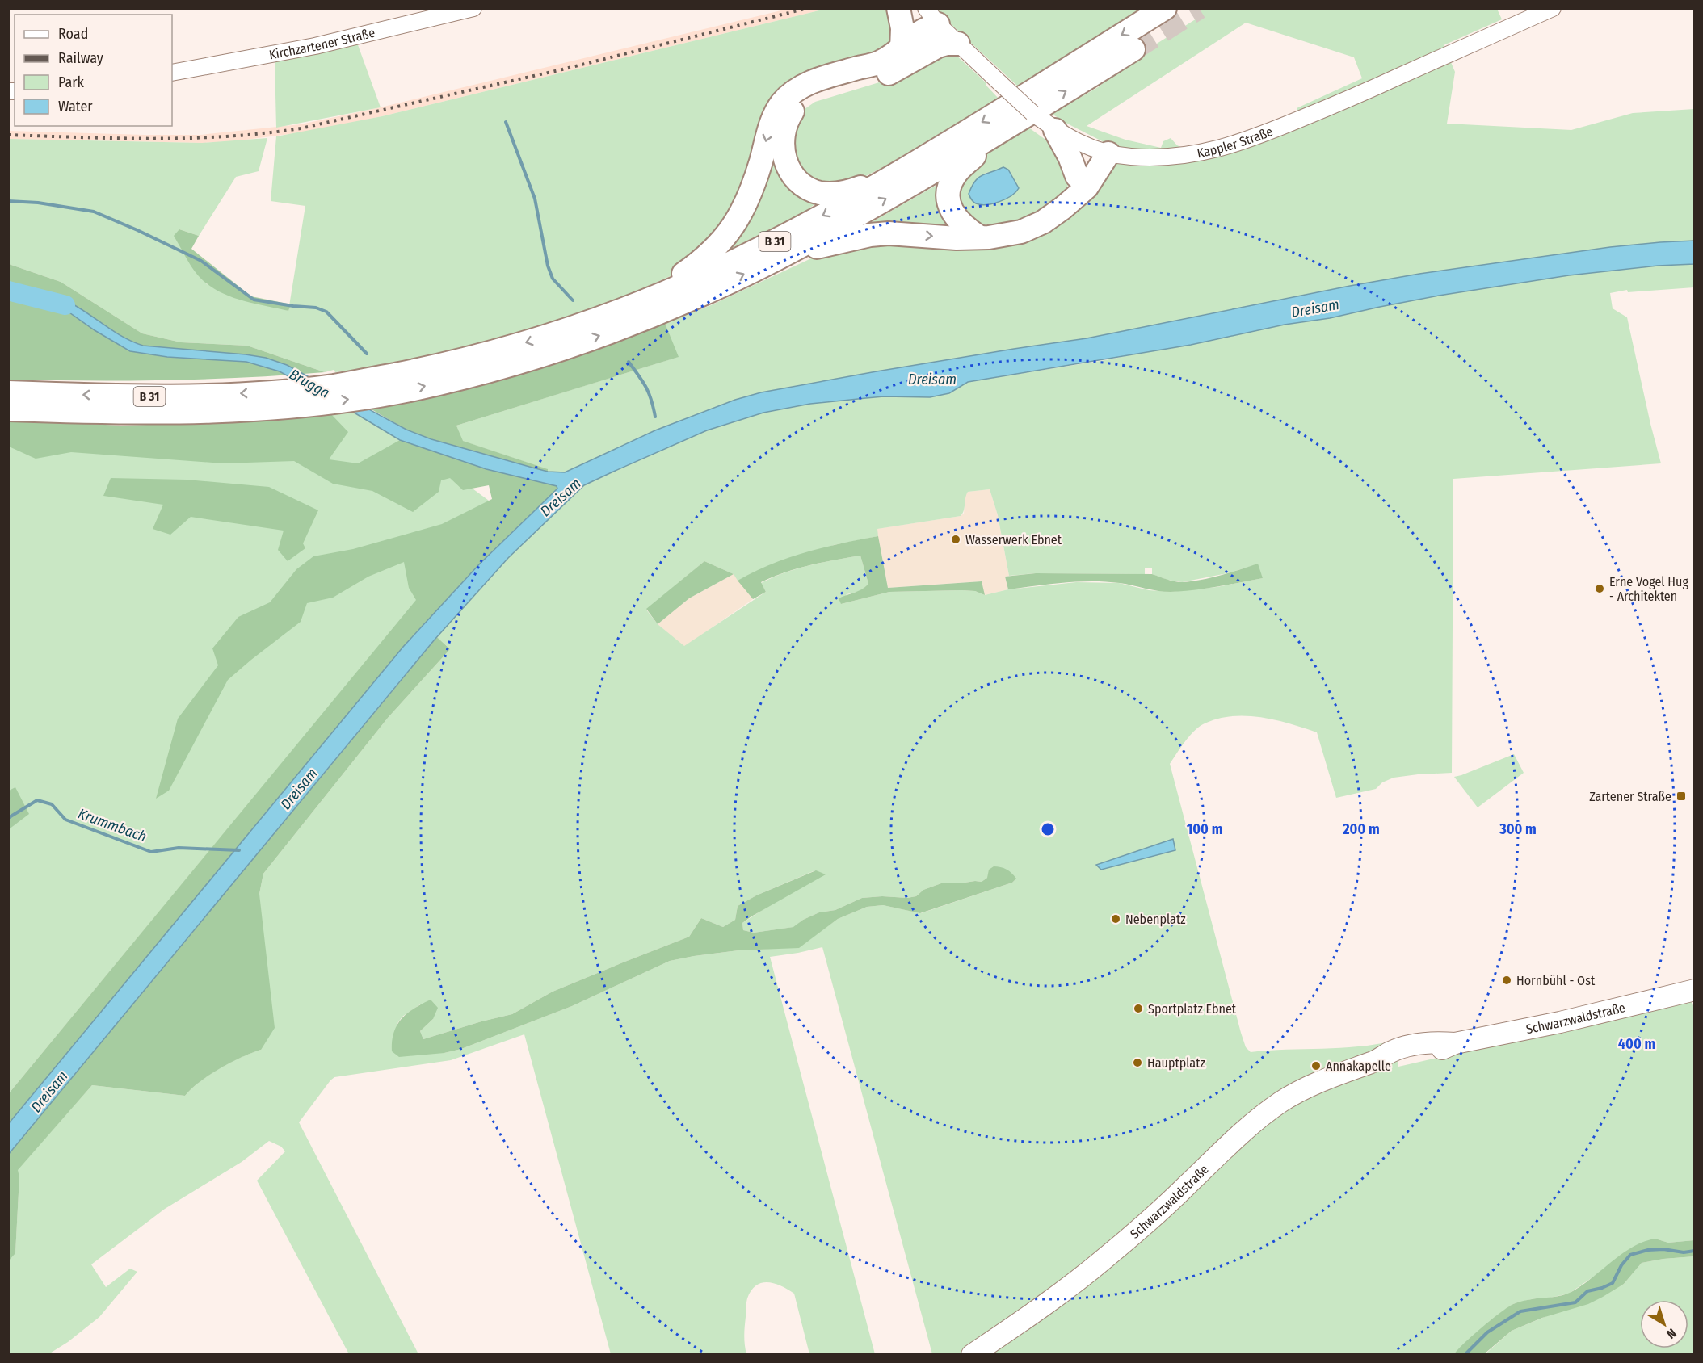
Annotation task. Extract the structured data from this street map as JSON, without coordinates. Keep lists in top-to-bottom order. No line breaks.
{"streets":{"highway":["B 31"],"main road":["Schwarzwaldstraße"],"street":["Kirchzartener Straße","Kappler Straße"]},"water":["Dreisam","Brugga","Krummbach"],"places":{"other":["Wasserwerk Ebnet","Erne Vogel Hug - Architekten","Nebenplatz","Hornbühl - Ost","Sportplatz Ebnet","Hauptplatz","Annakapelle"],"transit":["Zartener Straße"]},"legend":["Road","Railway","Park","Water"],"north":"bottom right","rings":["100 m","200 m","300 m","400 m"]}
